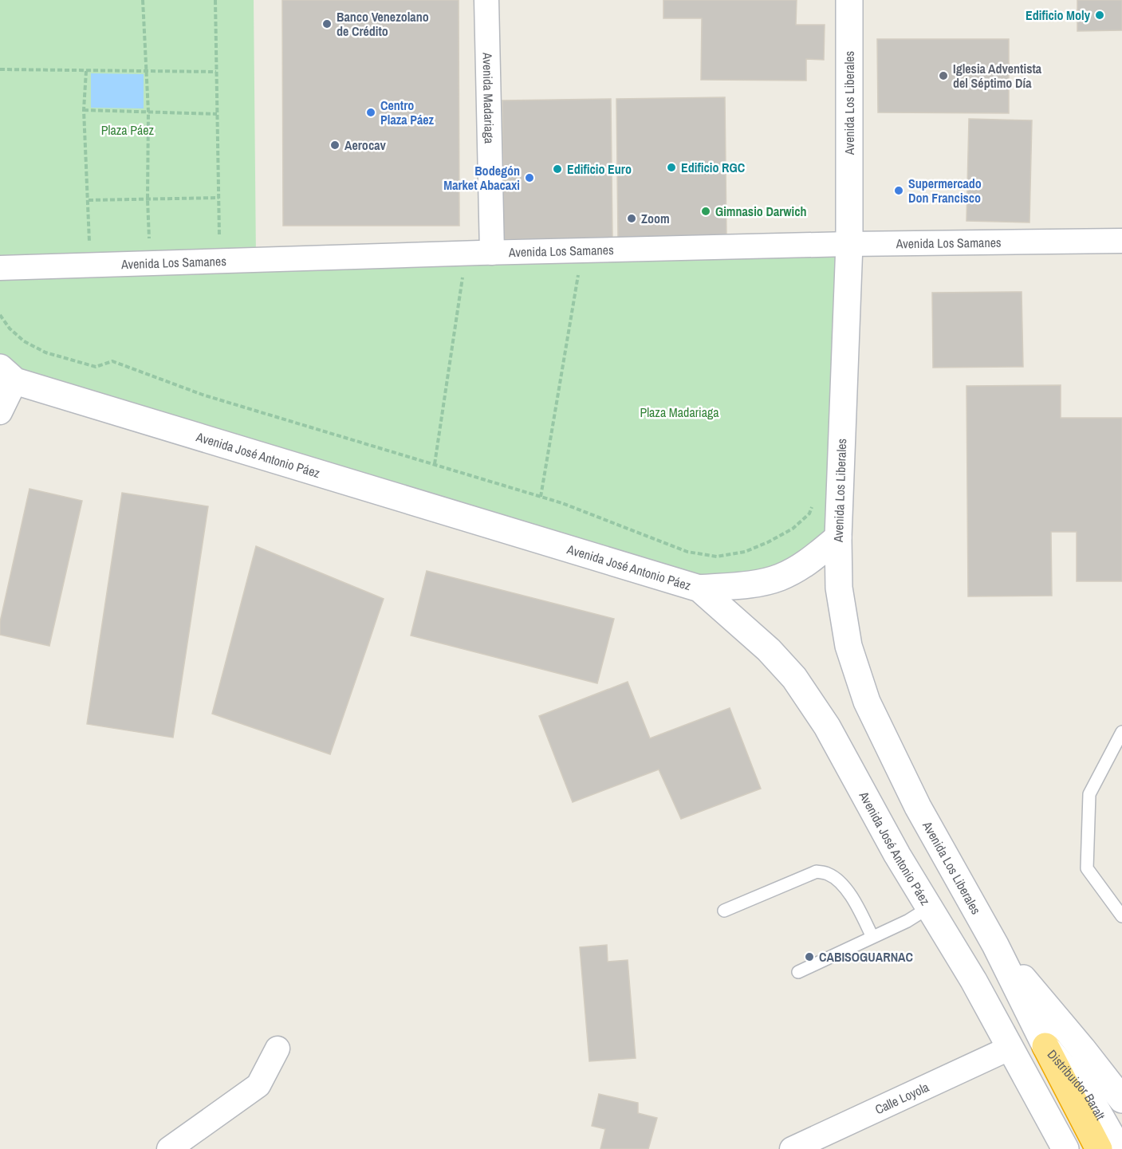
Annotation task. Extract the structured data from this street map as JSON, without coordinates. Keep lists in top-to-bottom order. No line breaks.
{"streets":{"main road":["Avenida Los Liberales","Avenida José Antonio Páez","Distribuidor Baralt"],"street":["Avenida Madariaga","Avenida Los Samanes","Calle Loyola"]},"crossings":[["Avenida Madariaga","Avenida Los Samanes"],["Avenida Los Liberales","Avenida Los Samanes"],["Avenida Los Liberales","Distribuidor Baralt"],["Avenida José Antonio Páez","Calle Loyola"]],"parks":["Plaza Páez","Plaza Madariaga"],"places":["Edificio Moly","Banco Venezolano de Crédito","Iglesia Adventista del Séptimo Día","Centro Plaza Páez","Aerocav","Edificio RGC","Edificio Euro","Bodegón Market Abacaxi","Supermercado Don Francisco","Gimnasio Darwich","Zoom","CABISOGUARNAC"]}
